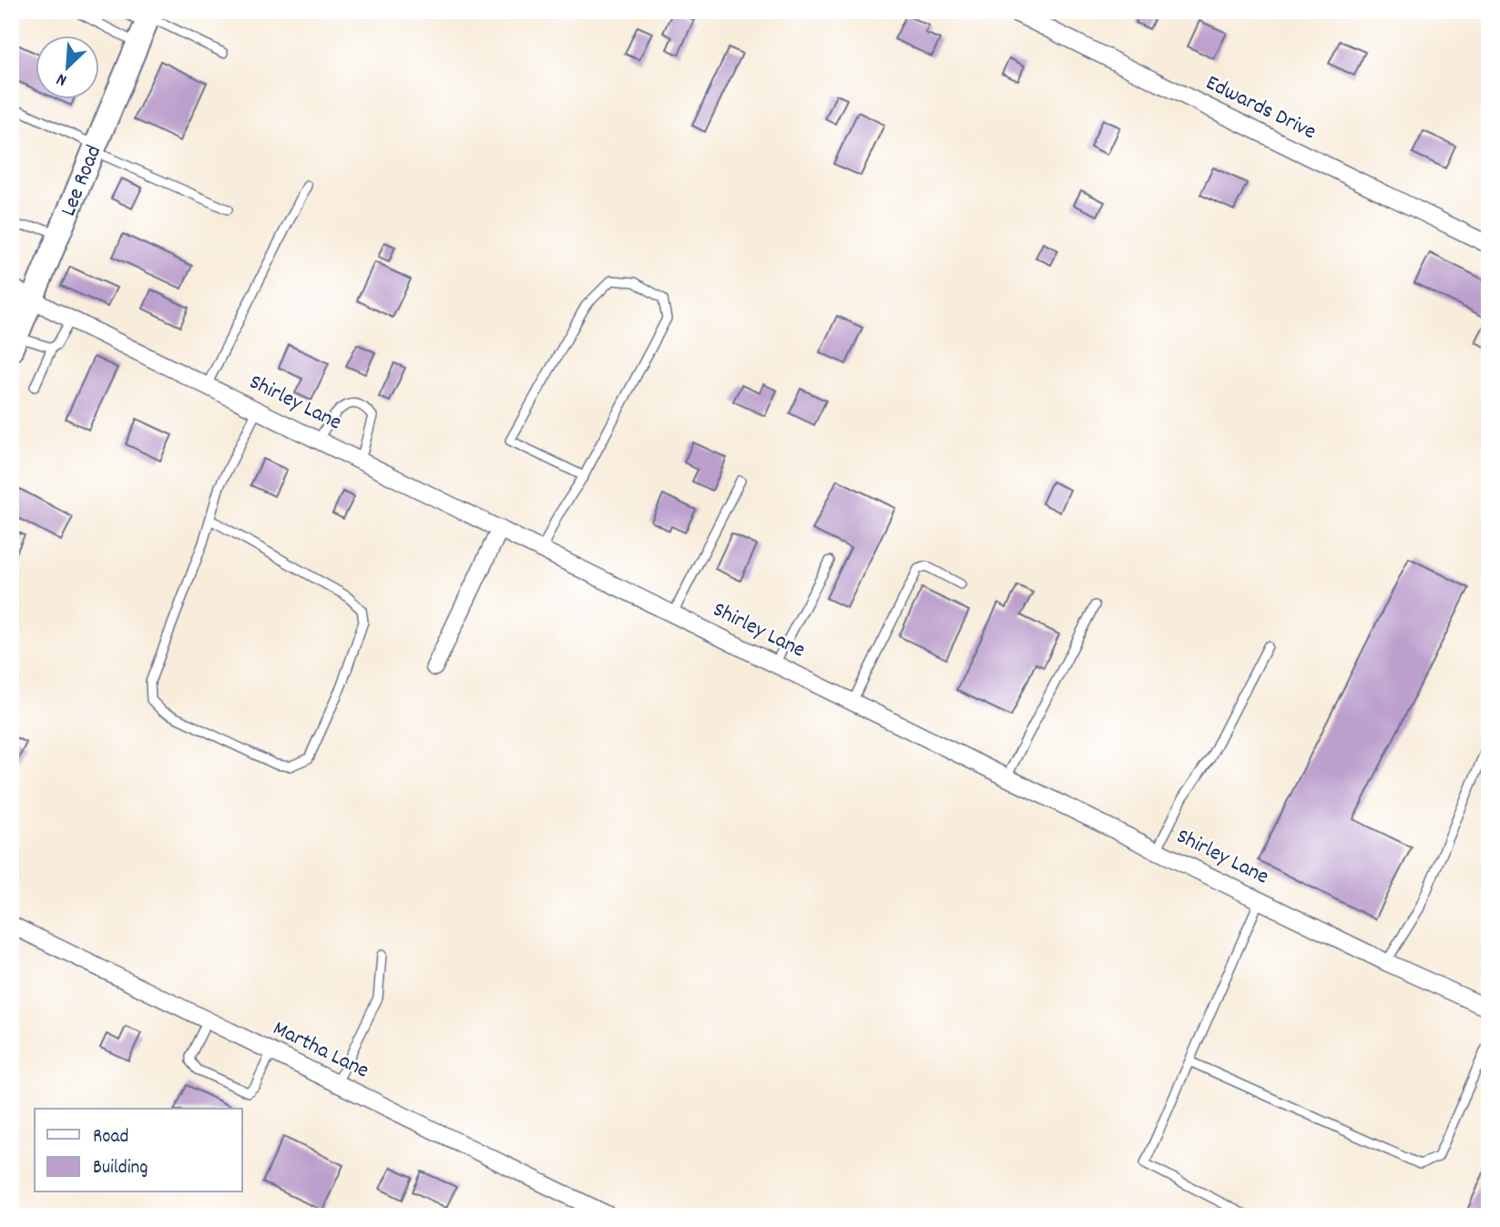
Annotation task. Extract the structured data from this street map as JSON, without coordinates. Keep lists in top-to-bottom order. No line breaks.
{"streets":{"main road":["Lee Road"],"street":["Edwards Drive","Shirley Lane","Martha Lane"]},"crossings":[["Lee Road","Shirley Lane"]],"legend":["Road","Building"],"north":"bottom left"}
